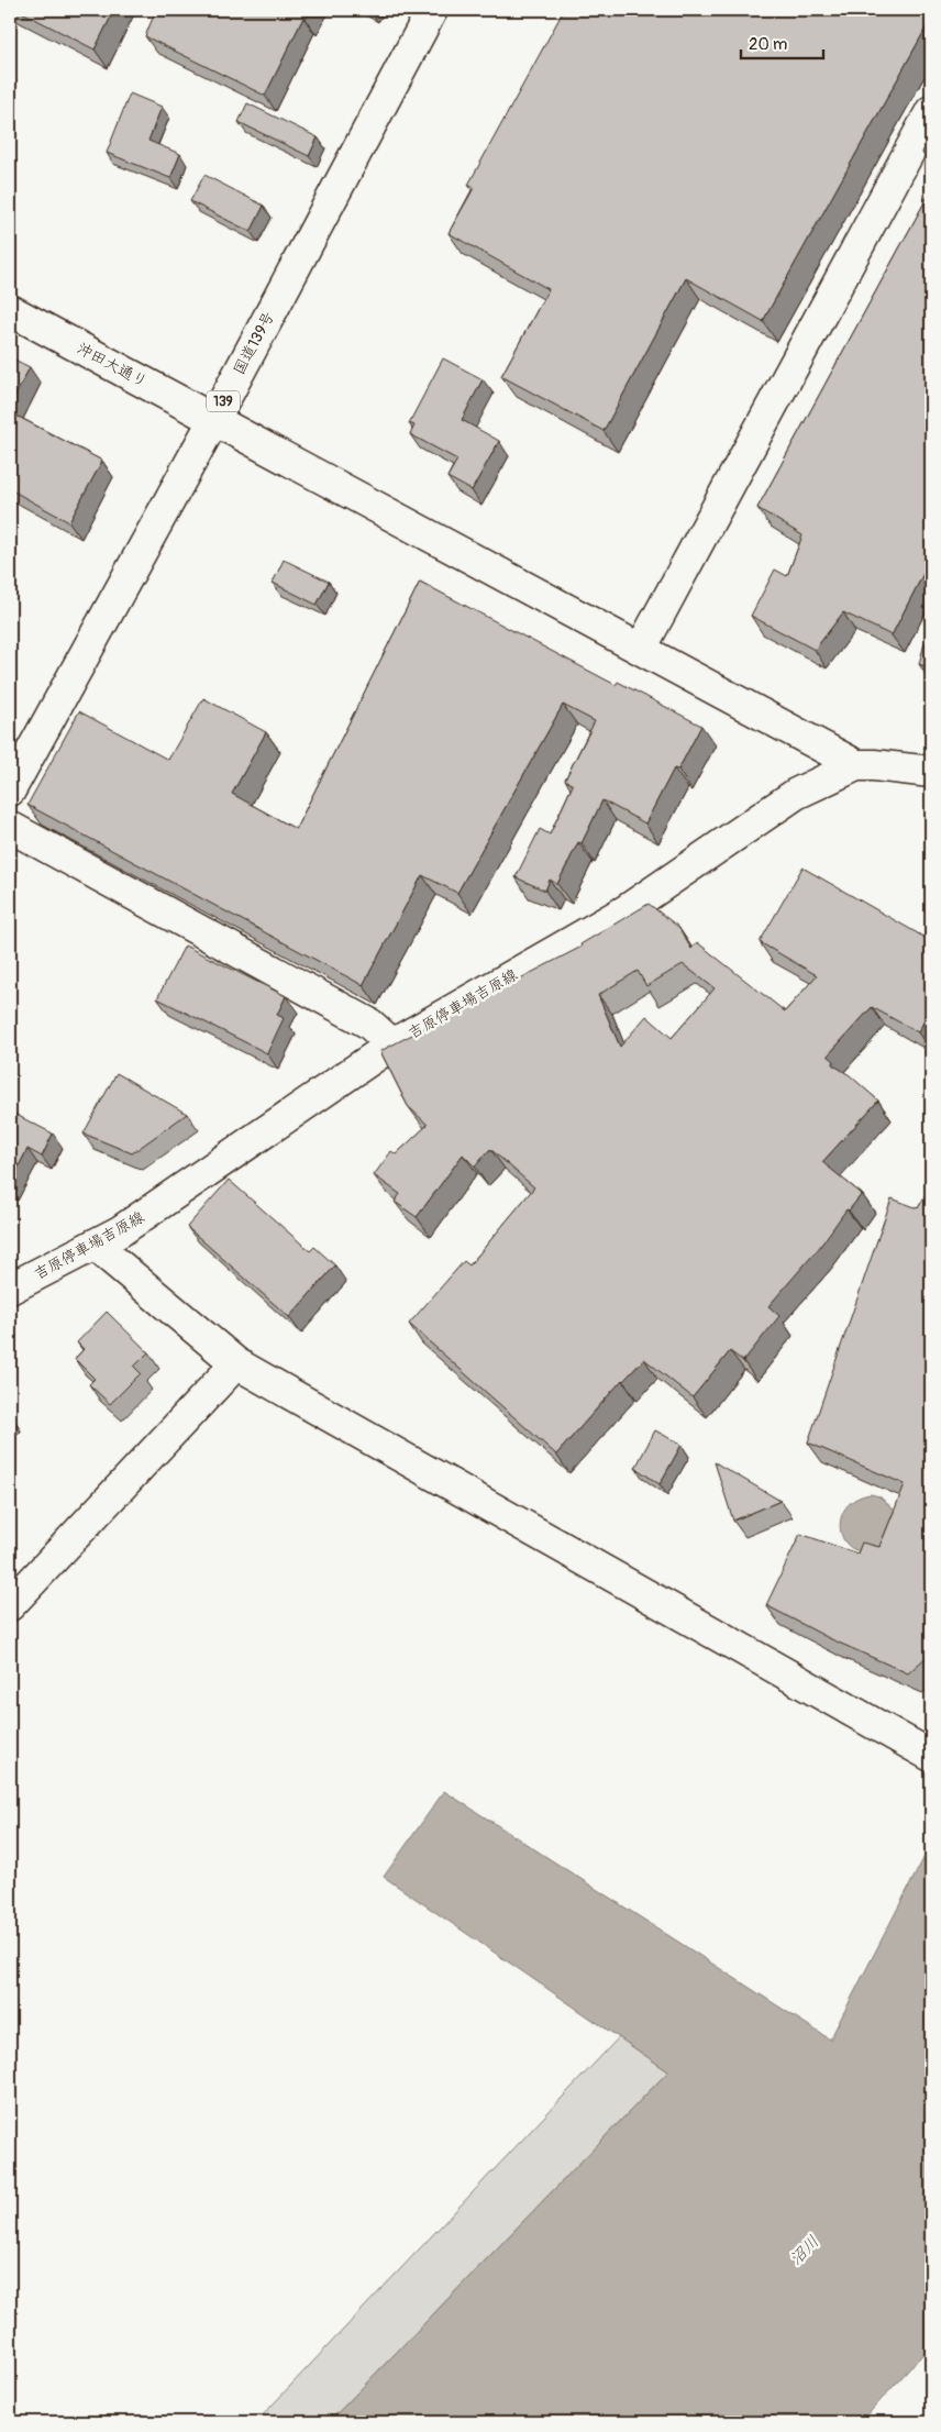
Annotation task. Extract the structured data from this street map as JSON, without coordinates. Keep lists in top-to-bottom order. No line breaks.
{"streets":{"main road":["国道139号","沖田大通り","139","吉原停車場吉原線"]},"crossings":[["国道139号","沖田大通り"],["沖田大通り","吉原停車場吉原線"]],"water":["沼川"],"scale_bar":"20 m"}
